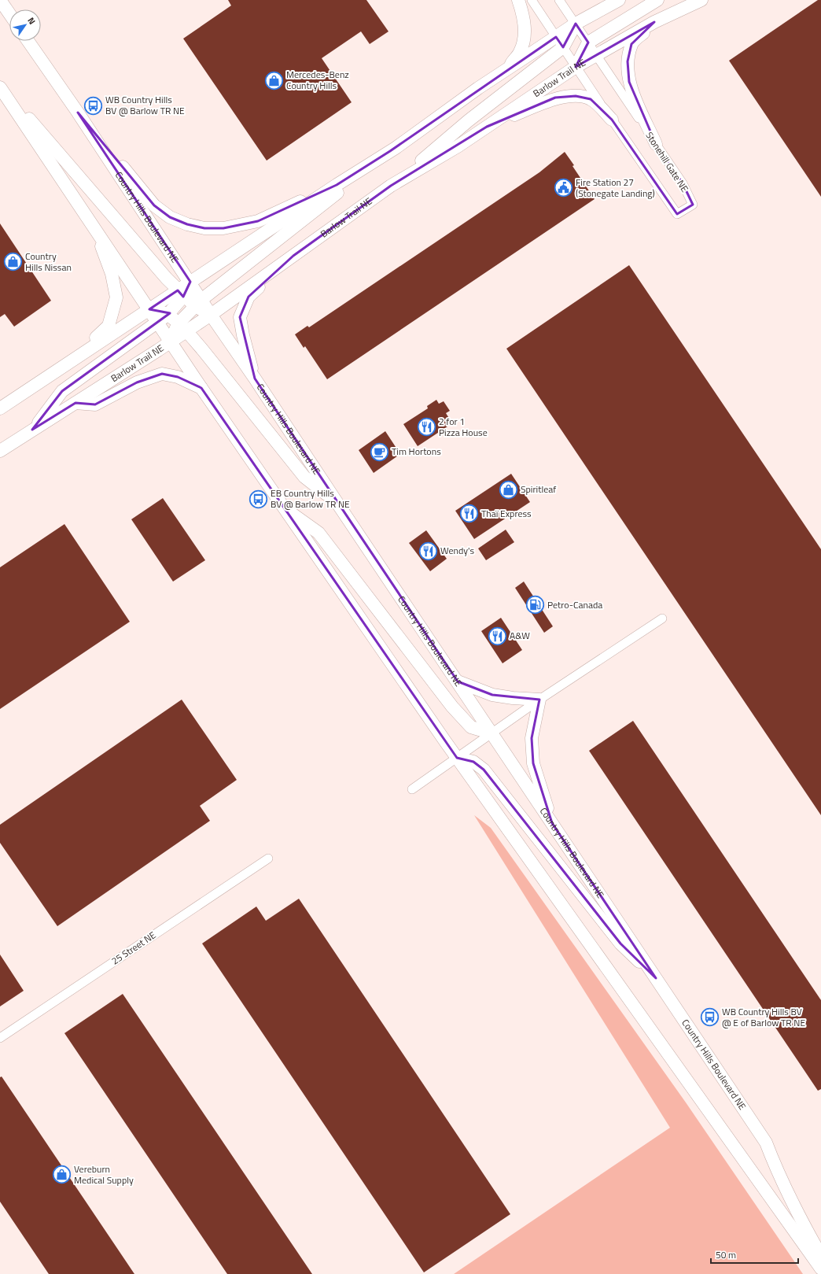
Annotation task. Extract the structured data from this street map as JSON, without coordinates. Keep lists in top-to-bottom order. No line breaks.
{"streets":{"main road":["Barlow Trail NE","Country Hills Boulevard NE"],"street":["Stonehill Gate NE","25 Street NE"]},"crossings":[["Barlow Trail NE","Stonehill Gate NE"],["Barlow Trail NE","Country Hills Boulevard NE"]],"places":{"shop":["Mercedes-Benz Country Hills","Country Hills Nissan","Spiritleaf","Vereburn Medical Supply"],"bus stop":["WB Country Hills BV @ Barlow TR NE","EB Country Hills BV @ Barlow TR NE","WB Country Hills BV @ E of Barlow TR NE"],"public building":["Fire Station 27 (Stonegate Landing)"],"restaurant":["2 for 1 Pizza House","Thaï Express","Wendy's","A&W"],"cafe":["Tim Hortons"],"fuel station":["Petro-Canada"]},"scale_bar":"50 m","north":"top right"}
